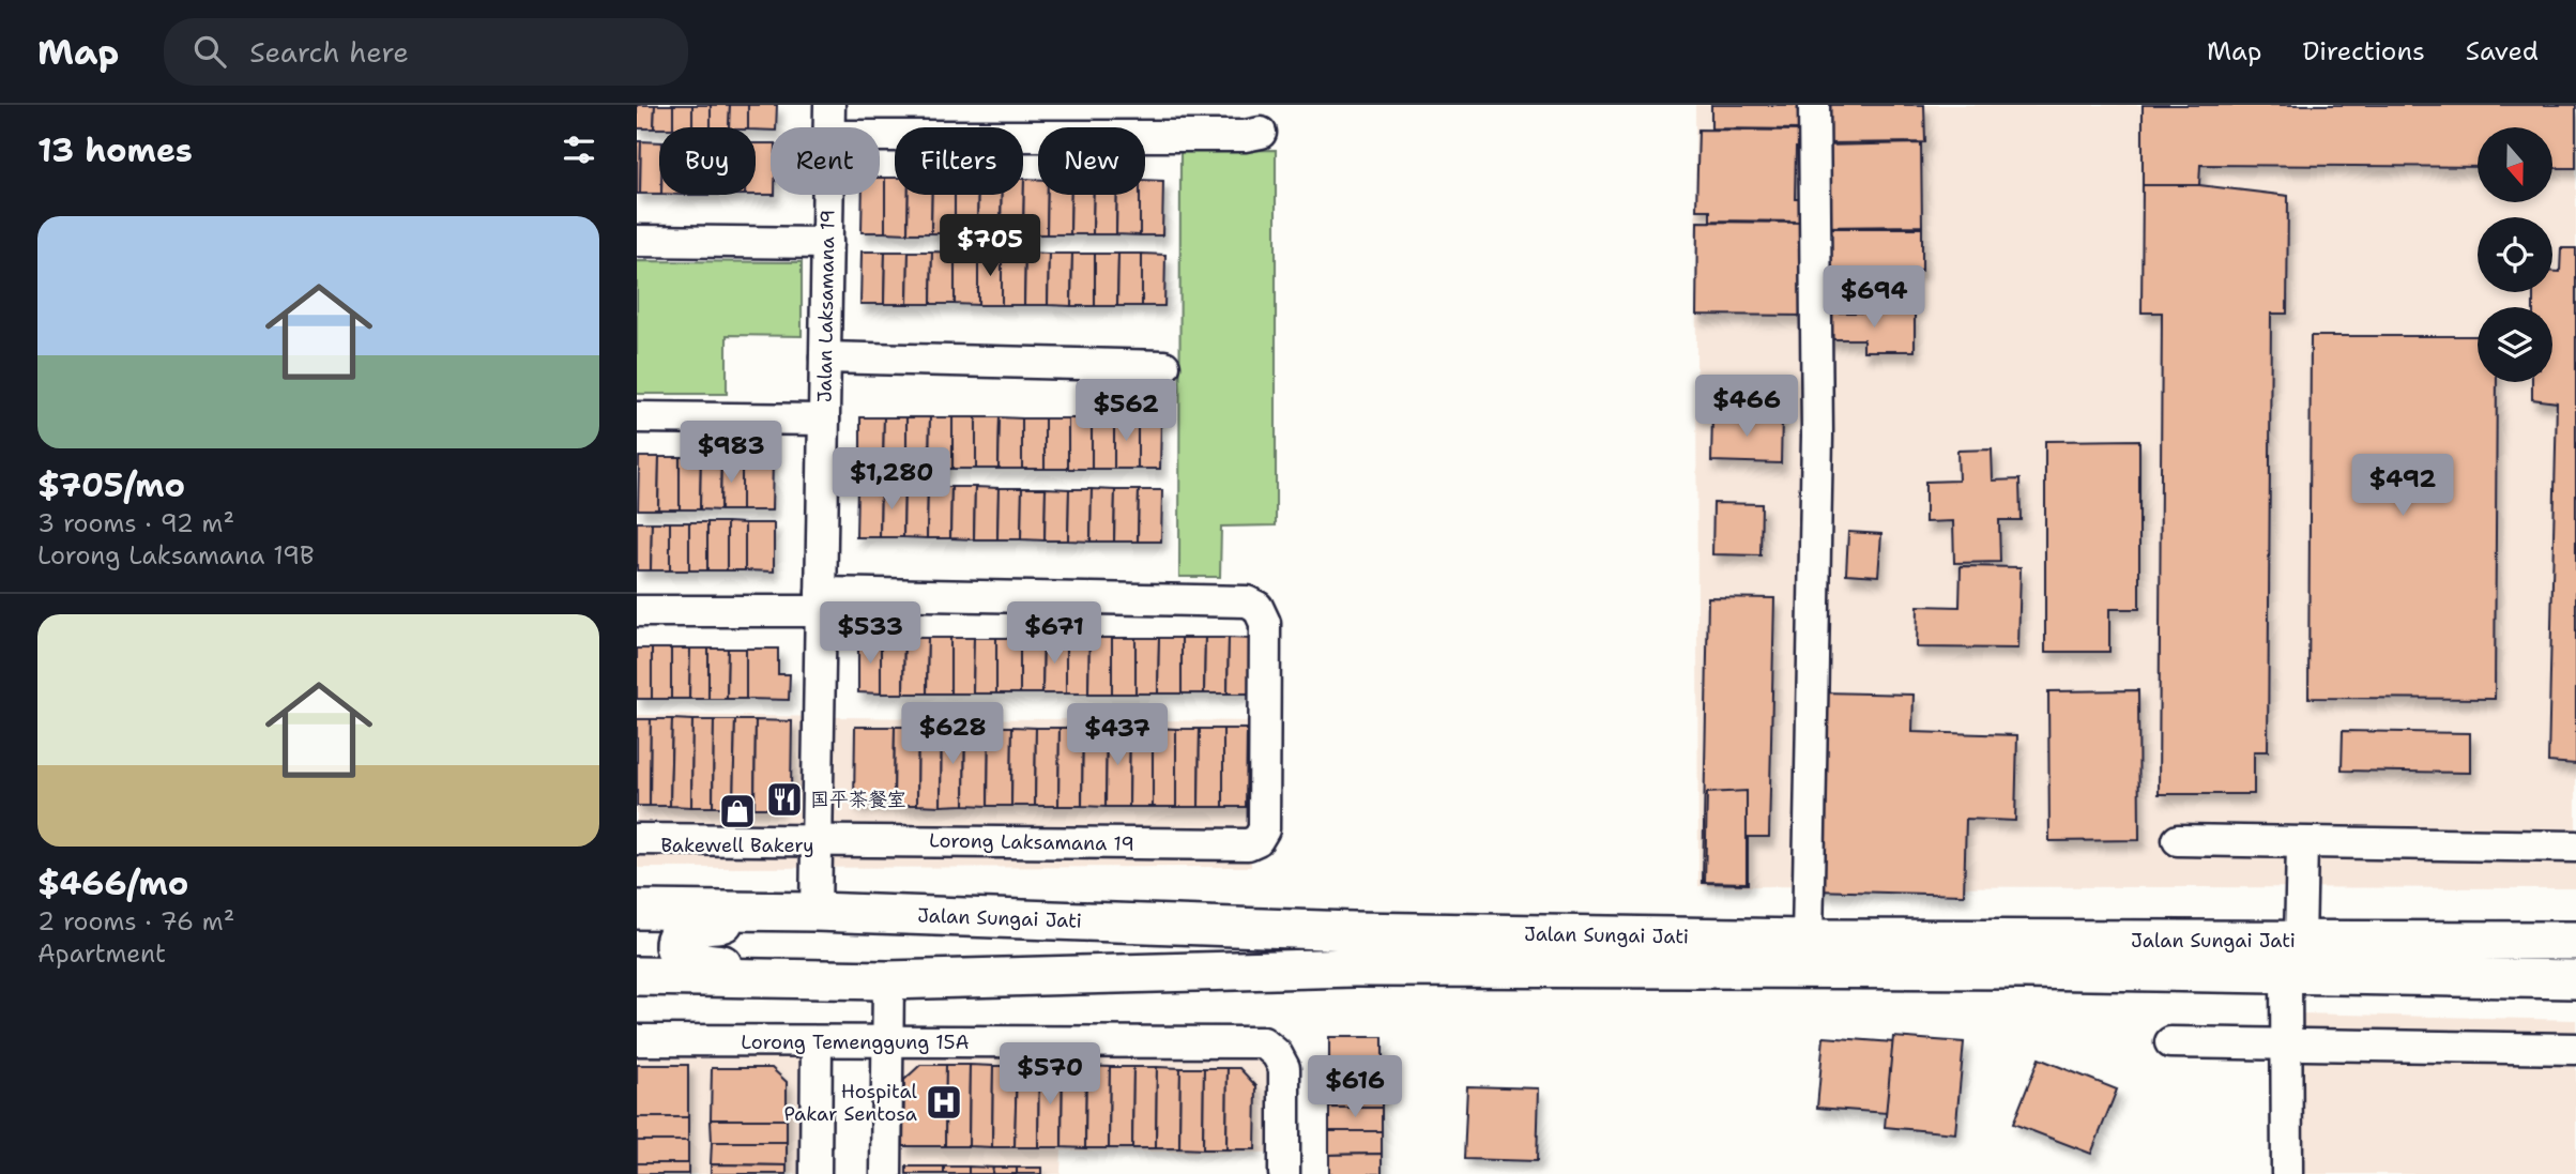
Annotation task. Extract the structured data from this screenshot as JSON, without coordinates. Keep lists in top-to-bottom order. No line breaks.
{"streets":{"main road":["Jalan Sungai Jati"],"street":["Jalan Laksamana 19","Lorong Laksamana 19","Lorong Temenggung 15A"]},"crossings":[["Jalan Laksamana 19","Lorong Laksamana 19"],["Jalan Laksamana 19","Jalan Sungai Jati"]],"places":{"restaurant":["国平茶餐室"],"shop":["Bakewell Bakery"],"hospital":["Hospital Pakar Sentosa"]},"north":"bottom","page":{"header":"Map","search":"Search here","nav":["Map","Directions","Saved"],"heading":"13 homes","chip":["Buy","Rent","Filters","New"],"list":[{"name":"$705/mo","note":"3 rooms · 92 m² · Lorong Laksamana 19B"},{"name":"$466/mo","note":"2 rooms · 76 m² · Apartment"}],"price":["$705","$694","$466","$562","$983","$1,280","$492","$533","$671","$628","$437","$570","$616"]}}
